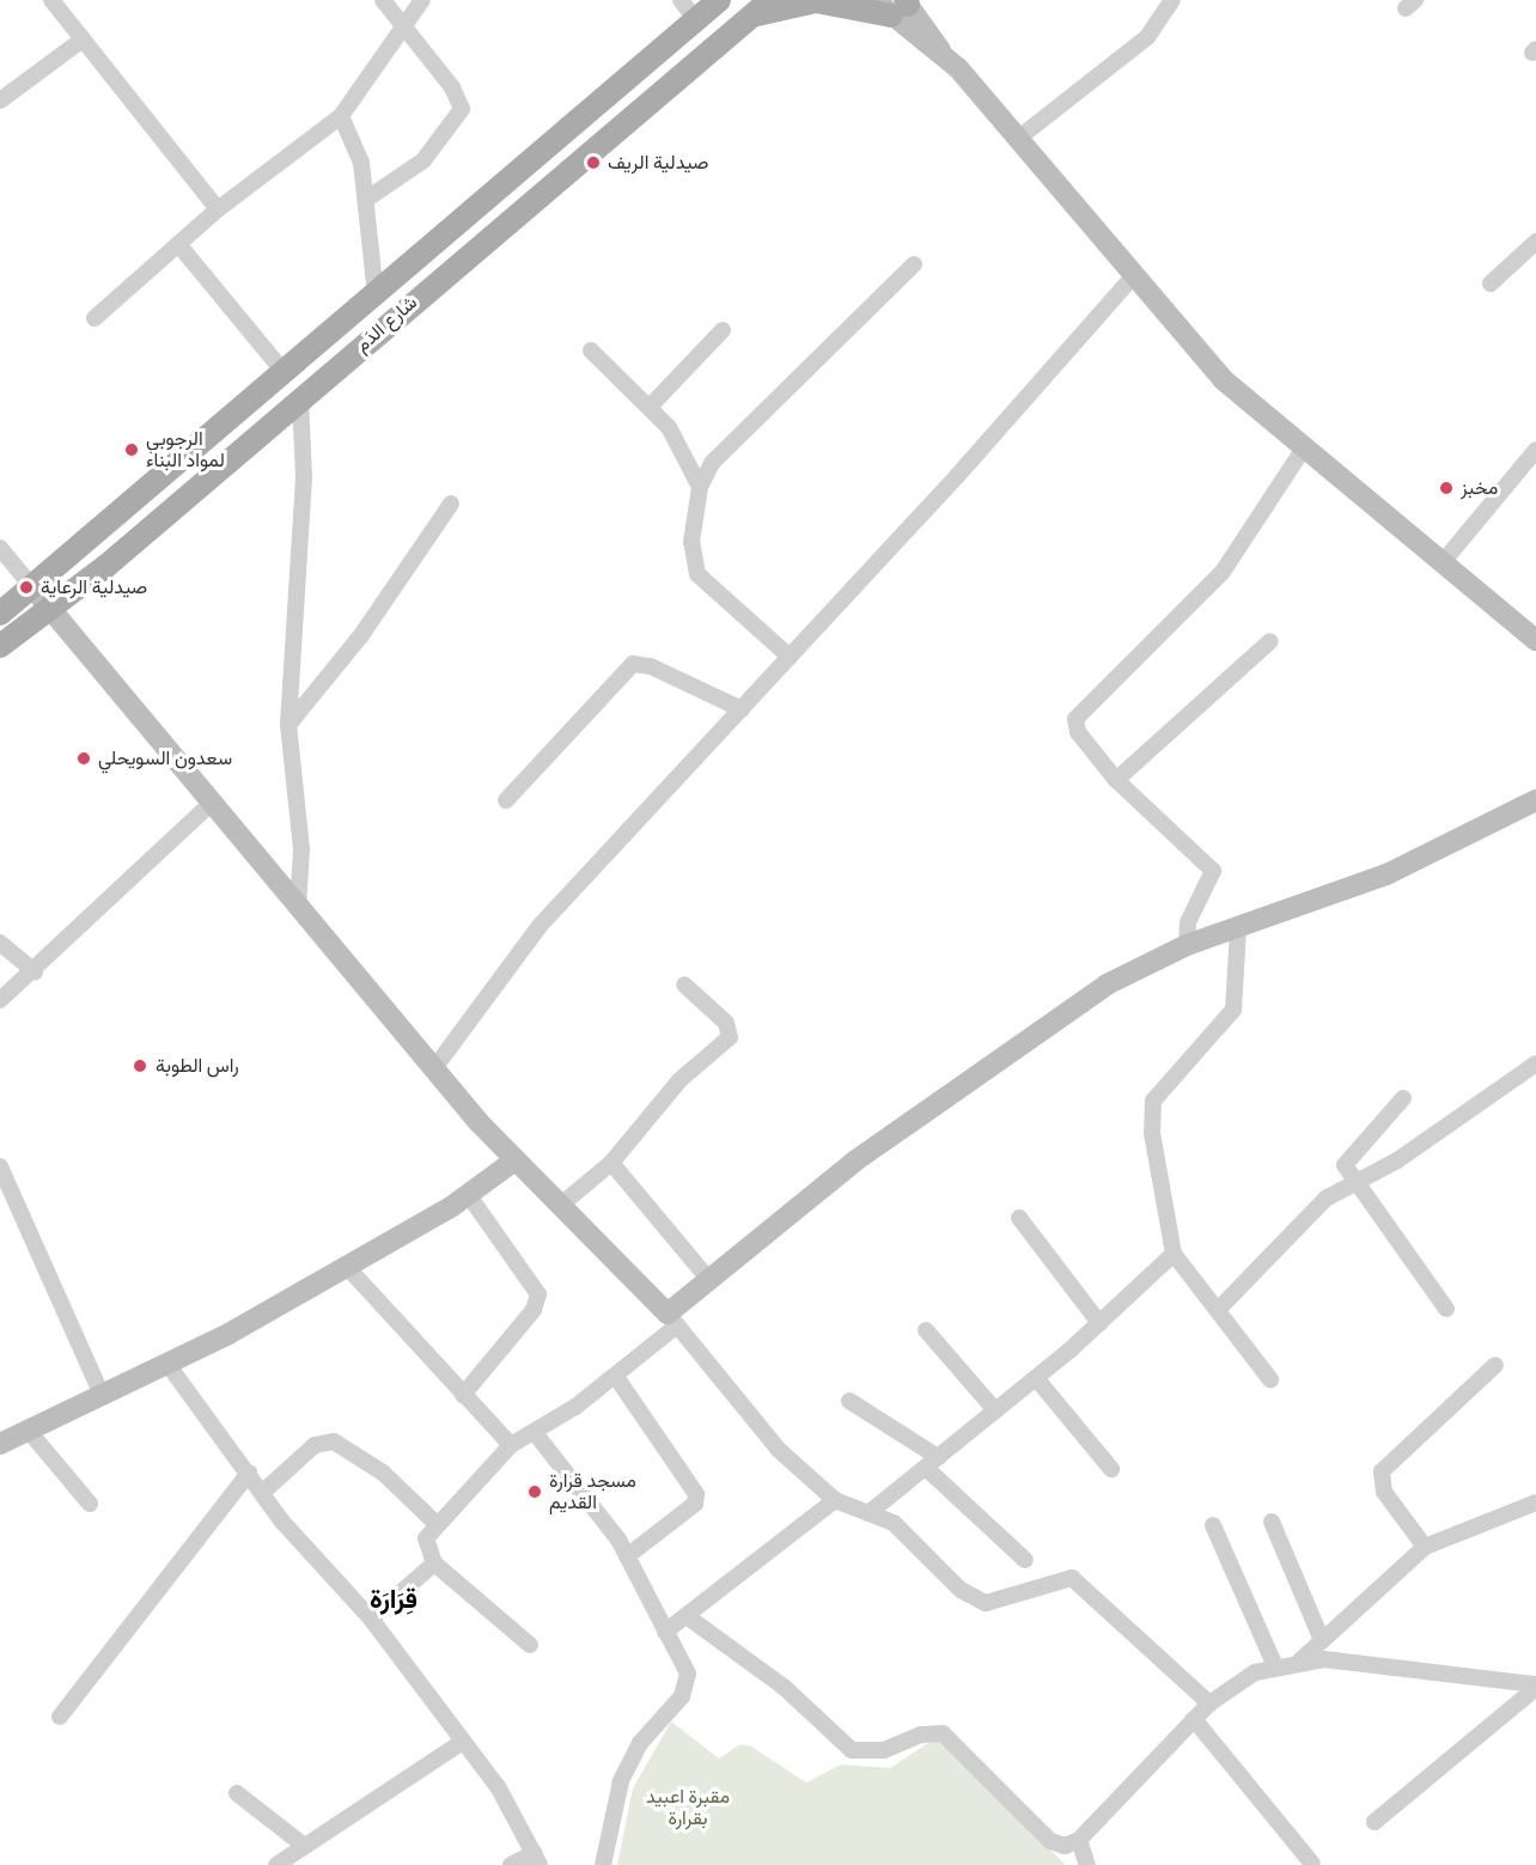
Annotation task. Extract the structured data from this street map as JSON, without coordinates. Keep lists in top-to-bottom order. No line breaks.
{"streets":{"main road":["شارع الدَم"]},"districts":["قِرَارَة"],"parks":["مقبرة اعبيد بقرارة"],"places":["صيدلية الريف","الرجوبي لمواد البناء","مخبز","صيدلية الرعاية","سعدون السويحلي","راس الطوبة","مسجد قرارة القديم"]}
